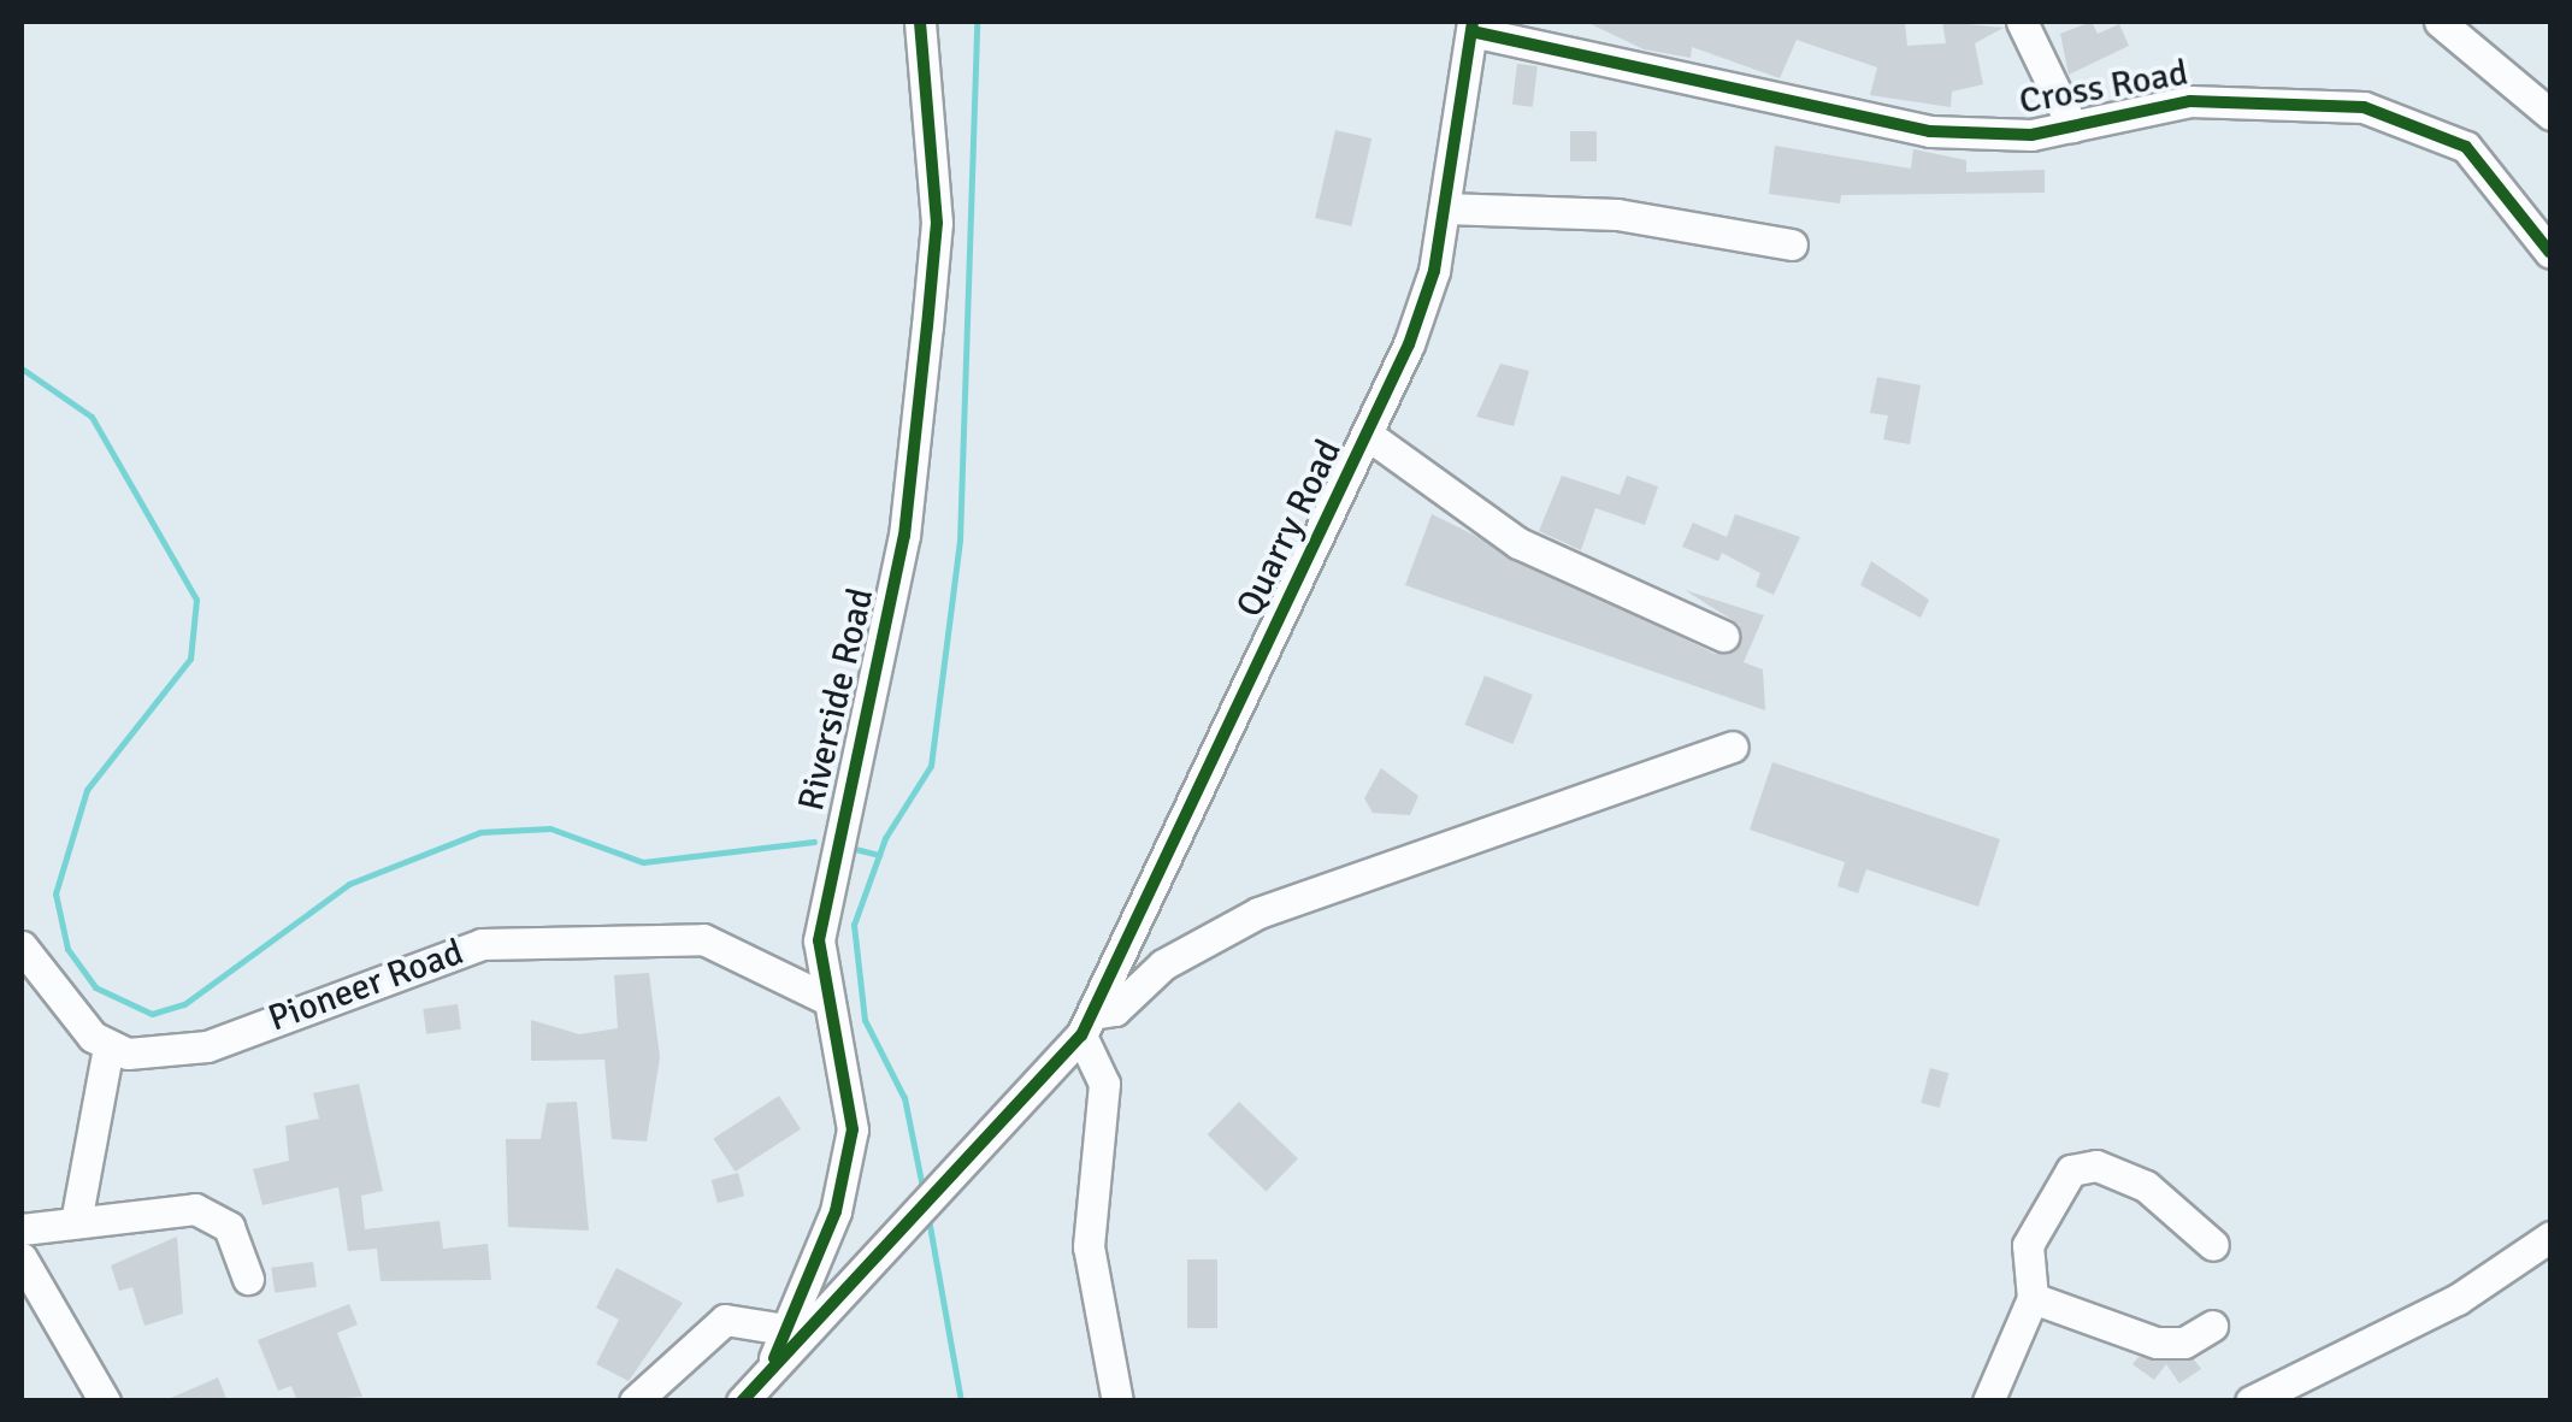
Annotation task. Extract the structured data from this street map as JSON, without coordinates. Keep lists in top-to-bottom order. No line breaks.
{"streets":{"street":["Cross Road","Quarry Road","Riverside Road","Pioneer Road"]},"crossings":[["Cross Road","Quarry Road"],["Riverside Road","Pioneer Road"]]}
